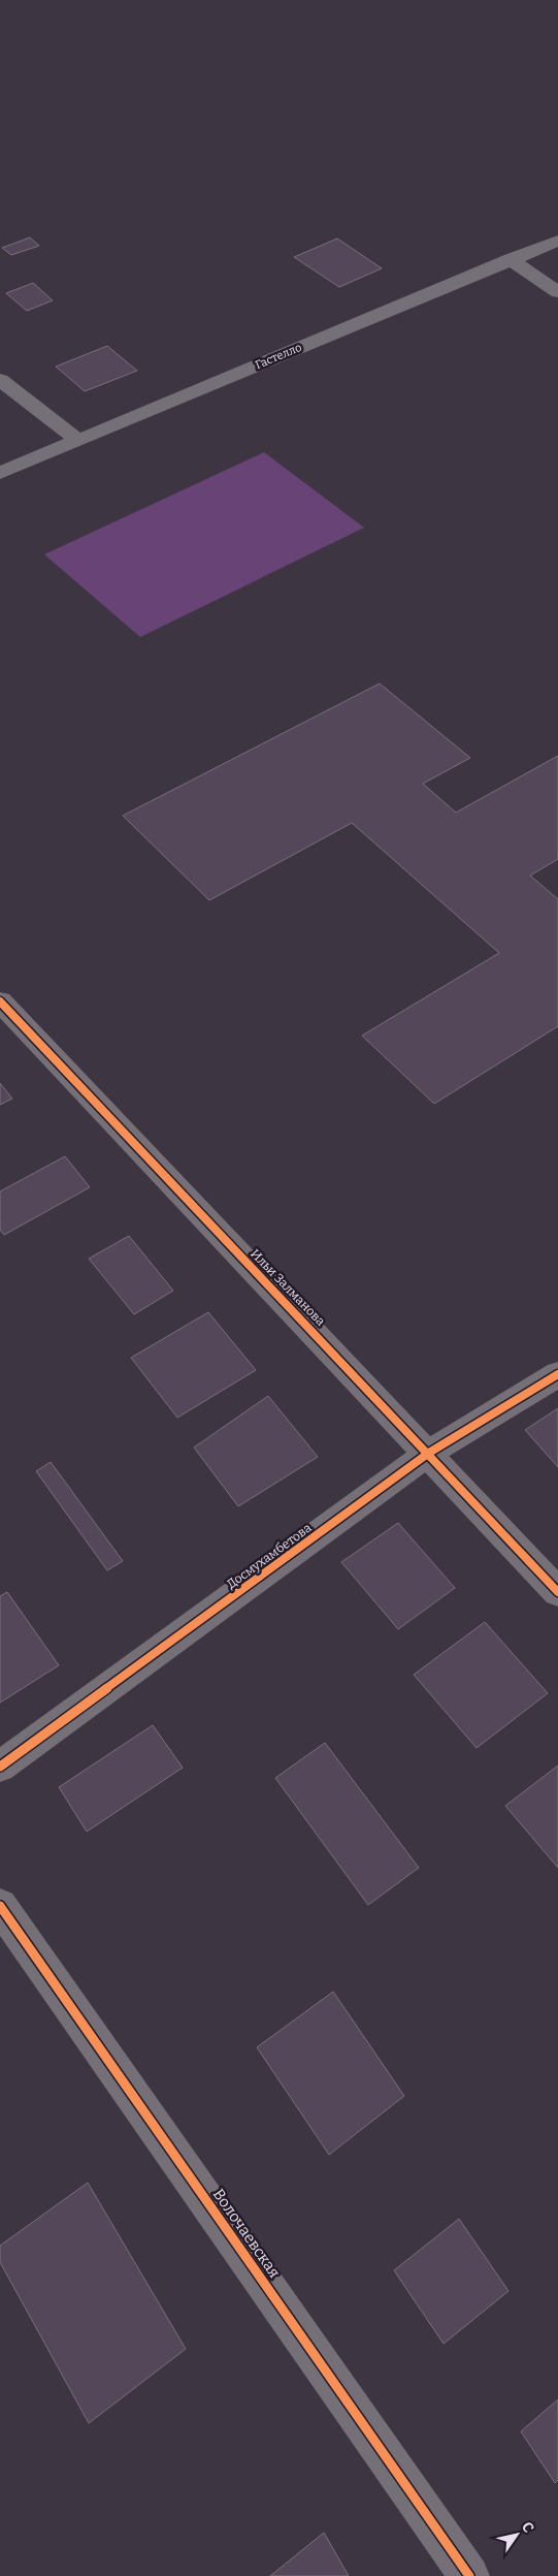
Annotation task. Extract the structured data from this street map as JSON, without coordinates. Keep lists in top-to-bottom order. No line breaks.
{"streets":{"street":["Гастелло","Ильи Залманова","Досмухамбетова","Волочаевская"]},"crossings":[["Ильи Залманова","Досмухамбетова"]],"north":"top right"}
